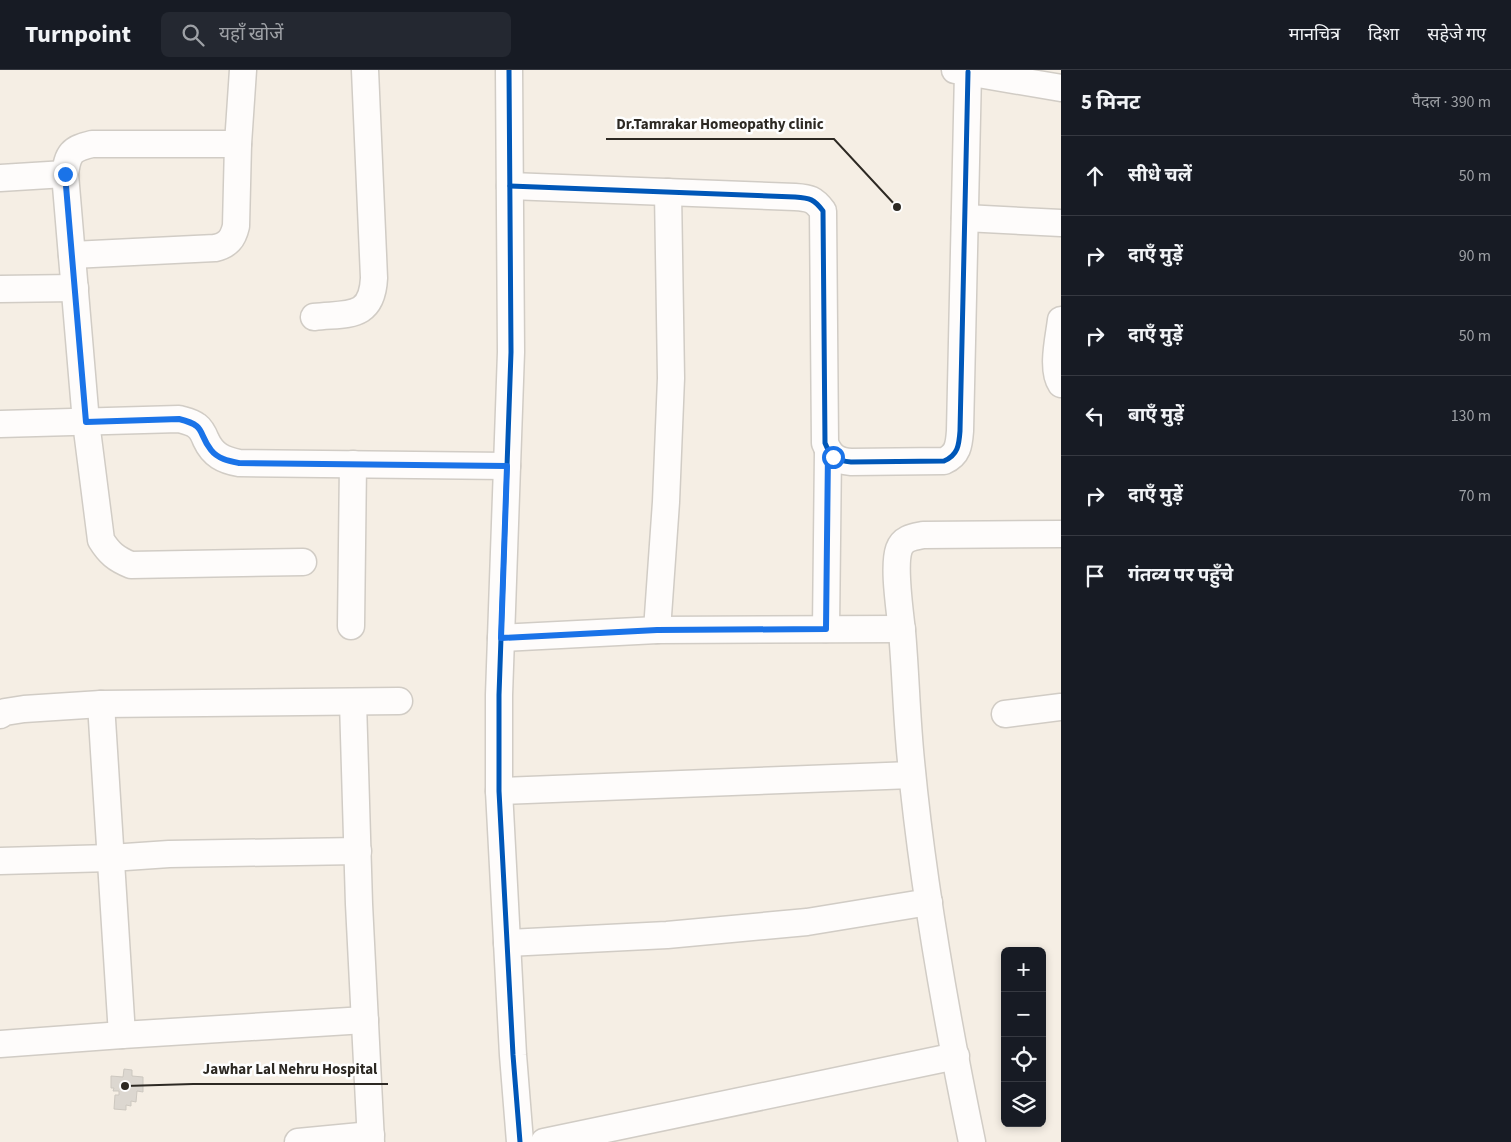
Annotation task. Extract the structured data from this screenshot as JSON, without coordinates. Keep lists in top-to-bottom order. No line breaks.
{"places":["Dr.Tamrakar Homeopathy clinic","Jawhar Lal Nehru Hospital"],"page":{"header":"Turnpoint","search":"यहाँ खोजें","nav":["मानचित्र","दिशा","सहेजे गए"],"heading":["5 मिनट","पैदल · 390 m"],"list":[["सीधे चलें","50 m"],["दाएँ मुड़ें","90 m"],["दाएँ मुड़ें","50 m"],["बाएँ मुड़ें","130 m"],["दाएँ मुड़ें","70 m"],"गंतव्य पर पहुँचे"],"map_buttons":["+","−"]}}
